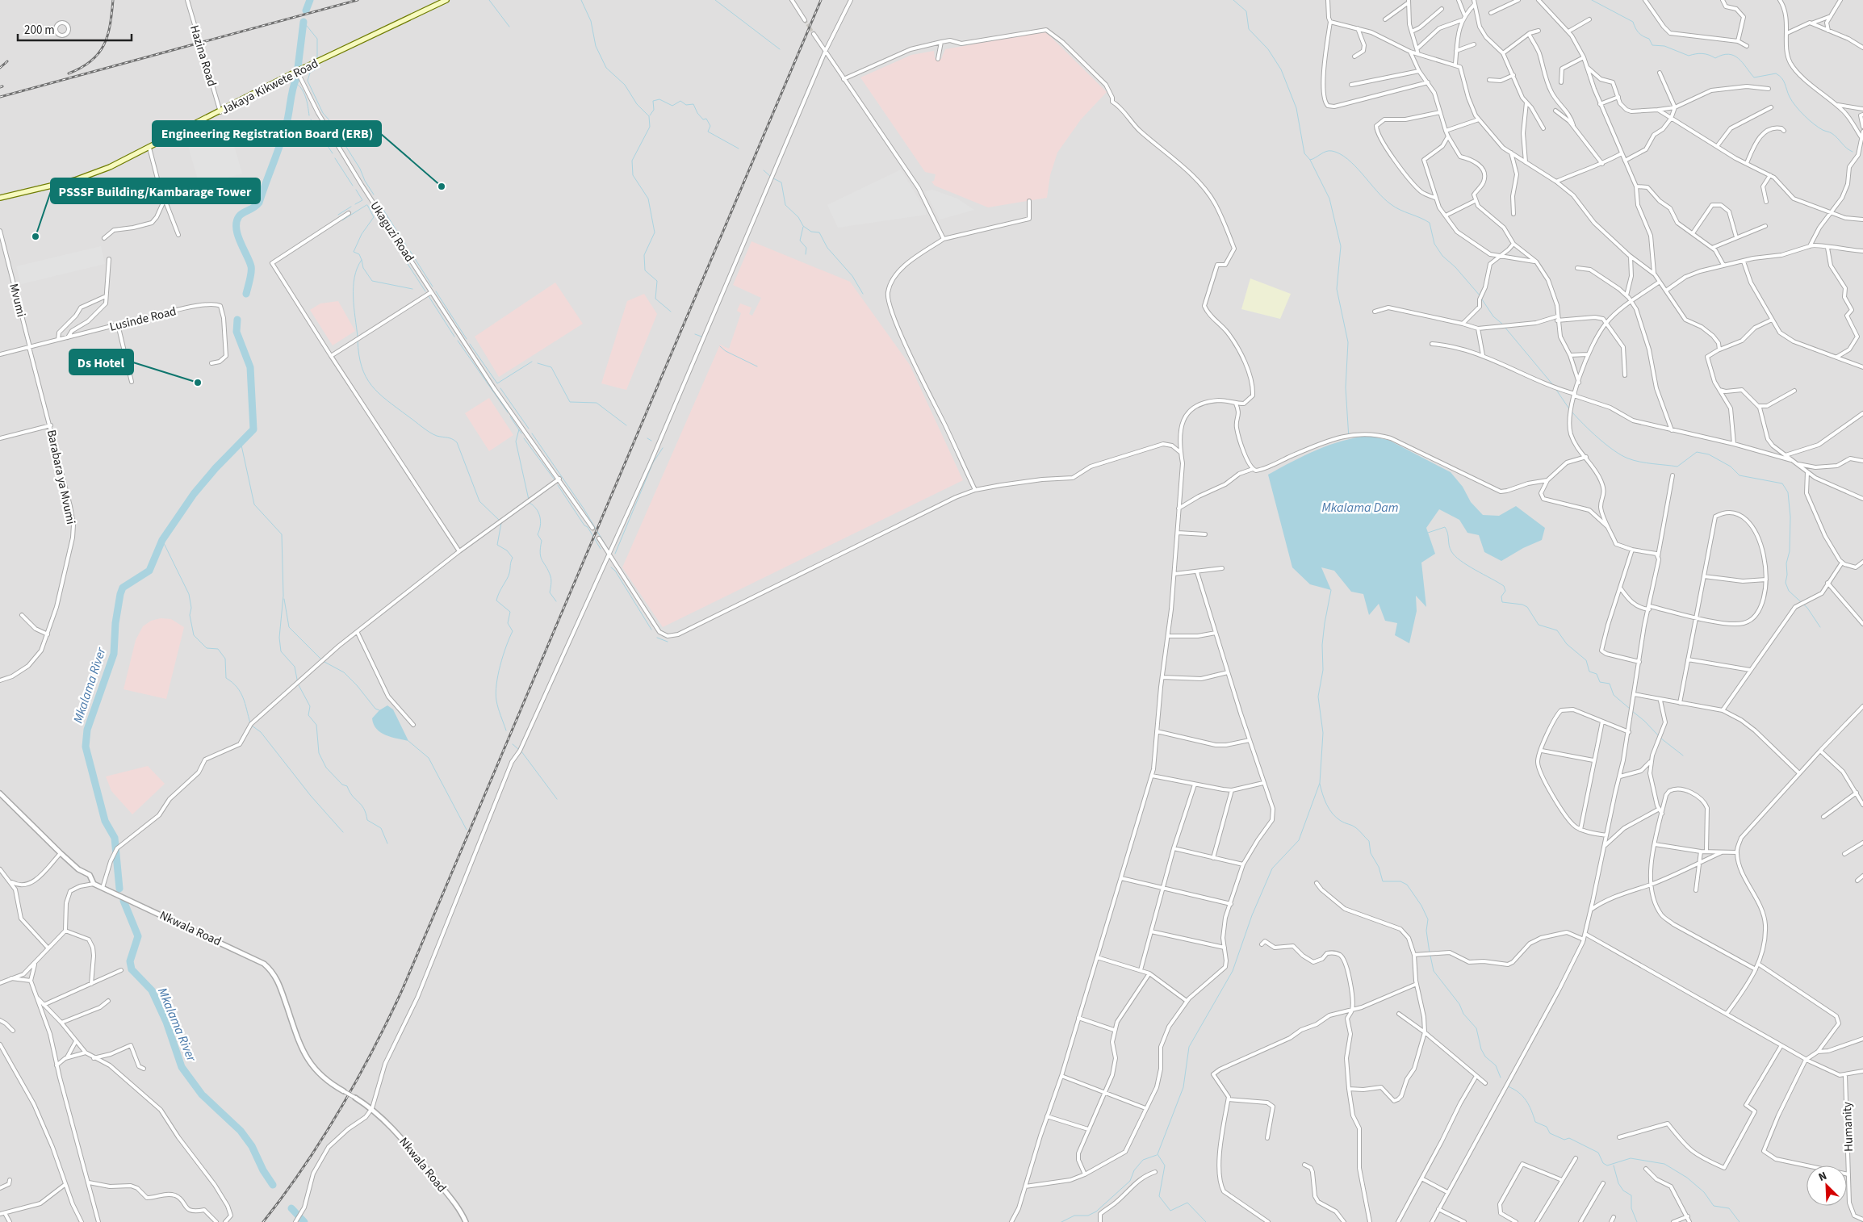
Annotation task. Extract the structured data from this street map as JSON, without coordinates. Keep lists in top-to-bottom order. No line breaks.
{"streets":{"main road":["Jakaya Kikwete Road"],"street":["Hazina Road","Ukaguzi Road","Mvumi","Lusinde Road","Barabara ya Mvumi","Nkwala Road","Humanity"]},"crossings":[["Hazina Road","Jakaya Kikwete Road"],["Jakaya Kikwete Road","Ukaguzi Road"],["Mvumi","Lusinde Road"],["Mvumi","Barabara ya Mvumi"],["Lusinde Road","Barabara ya Mvumi"]],"water":["Mkalama Dam","Mkalama River"],"places":["Engineering Registration Board (ERB)","PSSSF Building/Kambarage Tower","Ds Hotel"],"scale_bar":"200 m","north":"top left"}
